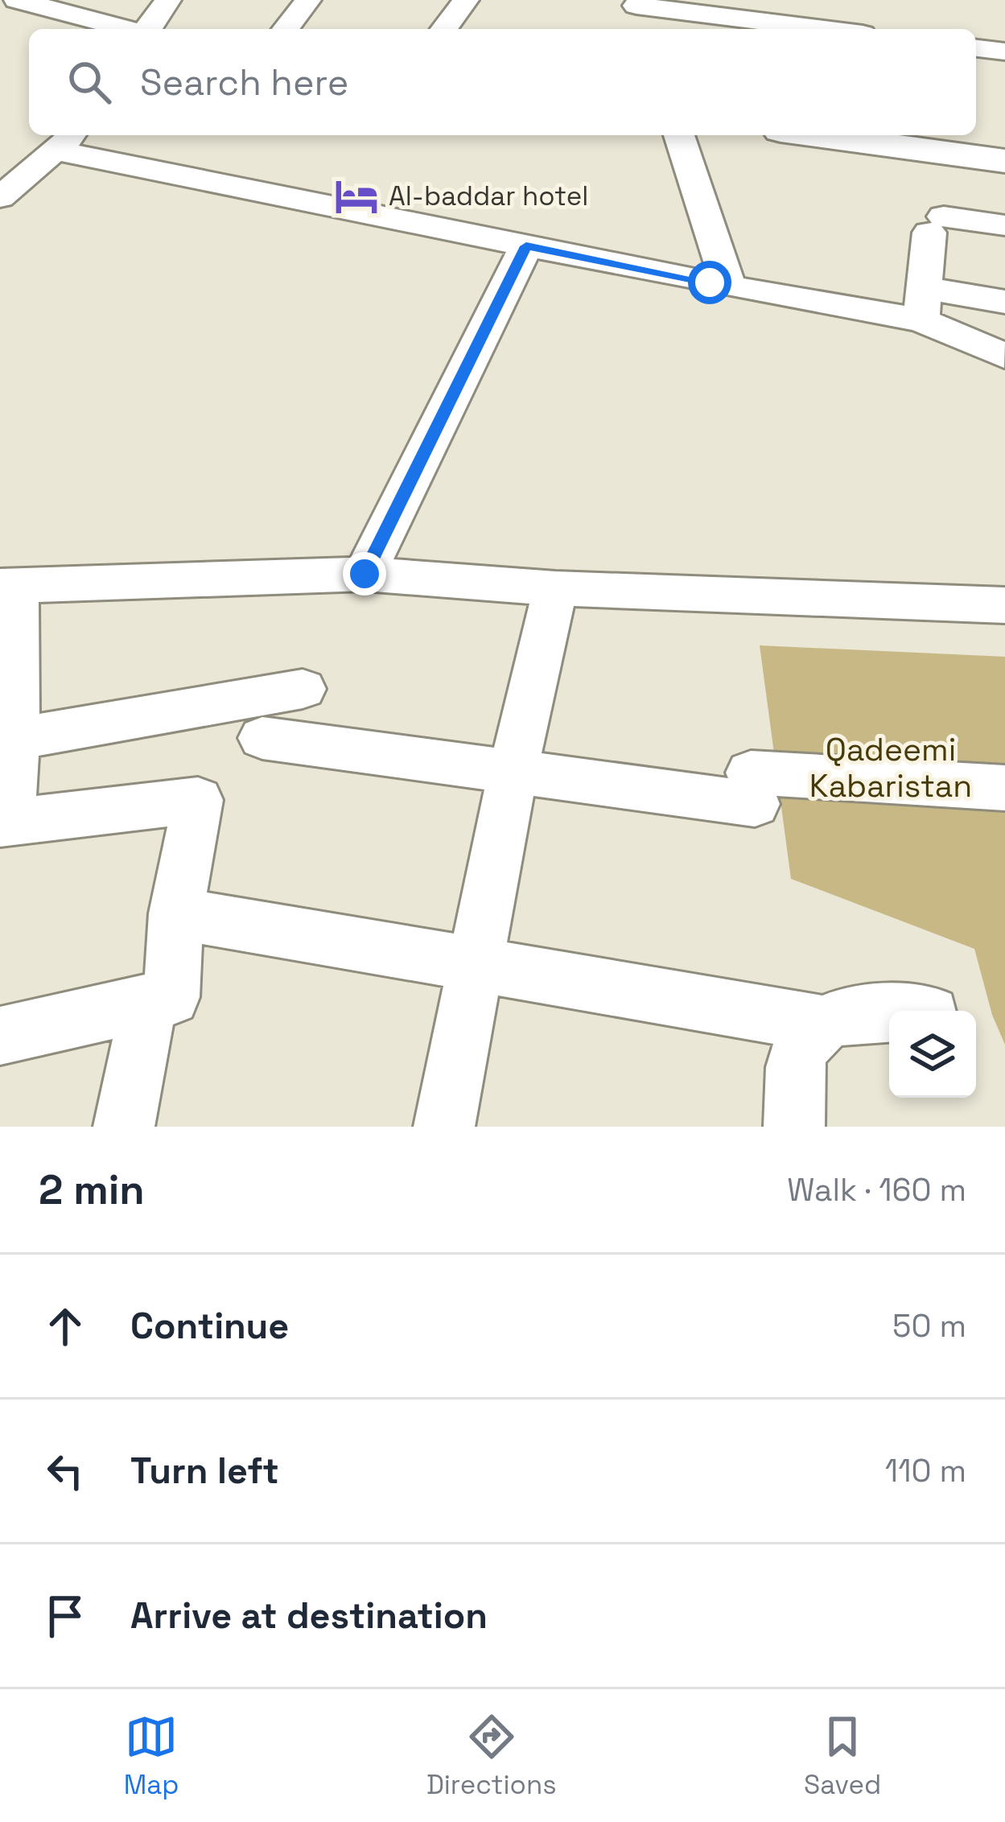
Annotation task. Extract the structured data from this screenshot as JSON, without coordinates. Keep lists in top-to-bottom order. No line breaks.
{"parks":["Qadeemi Kabaristan"],"places":{"hotel":["Al-baddar hotel"]},"page":{"search":"Search here","heading":["2 min","Walk · 160 m"],"list":[["Continue","50 m"],["Turn left","110 m"],"Arrive at destination"],"nav":["Map","Directions","Saved"]}}
